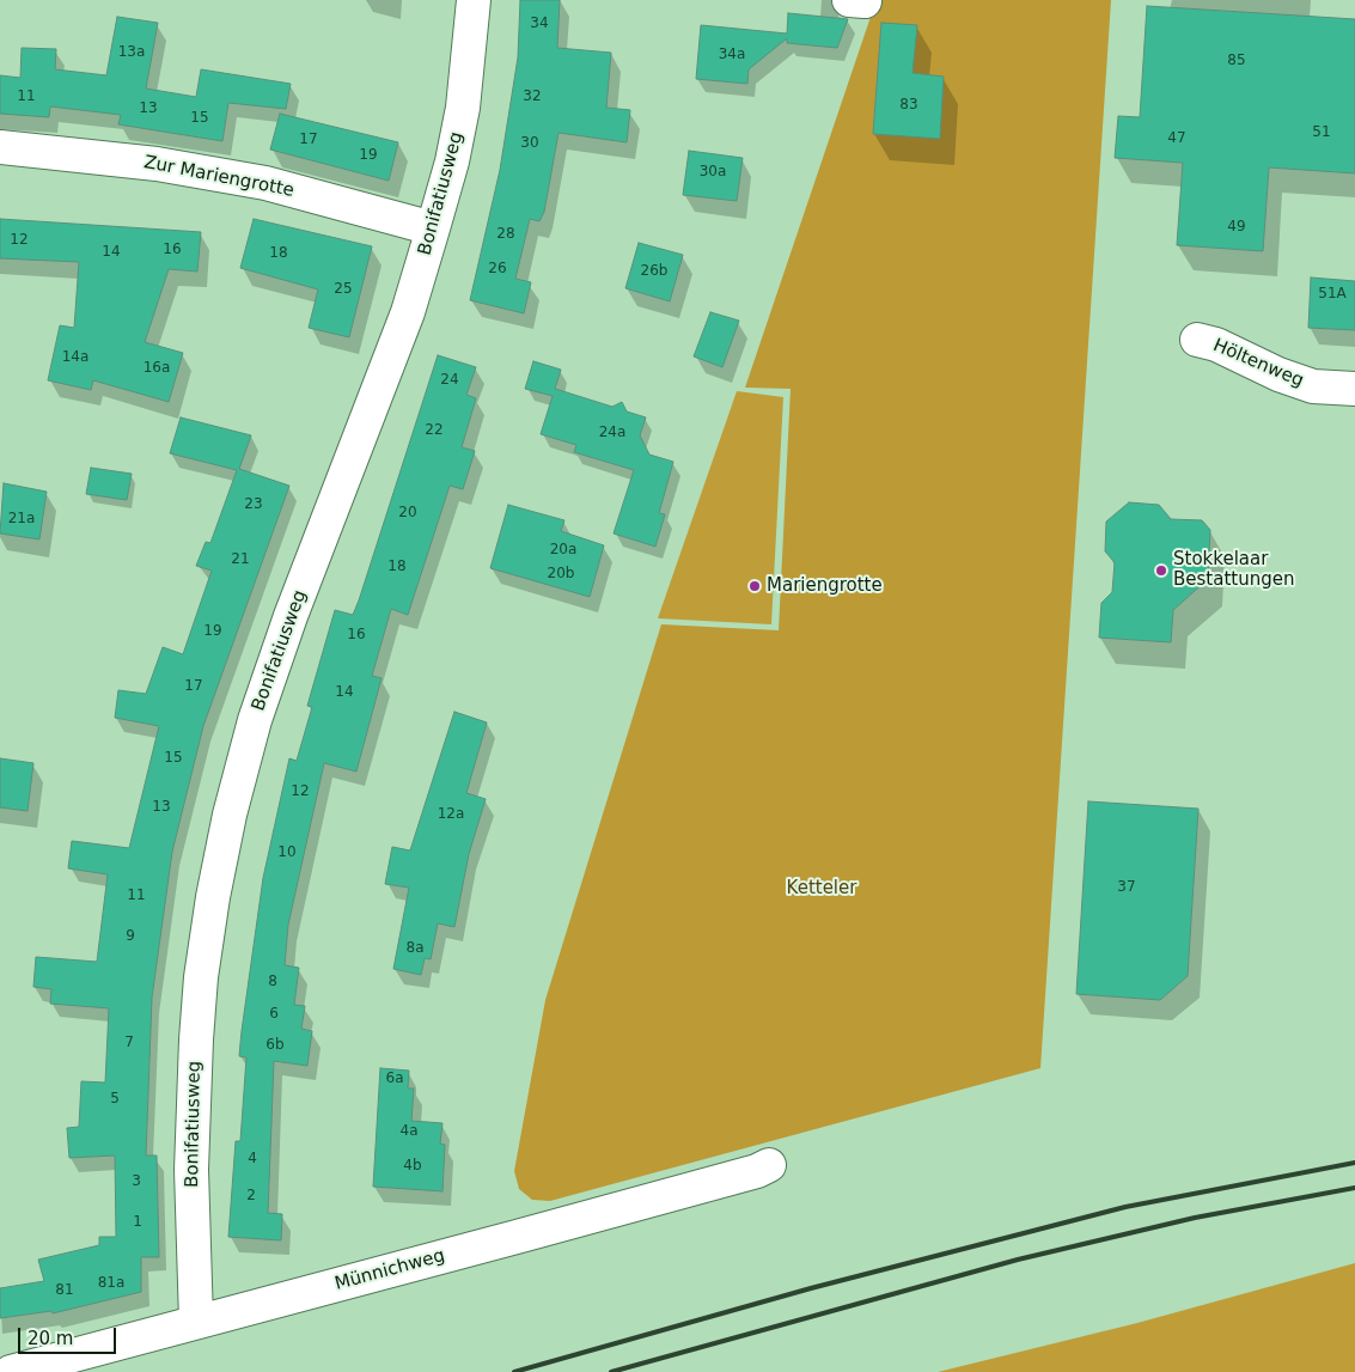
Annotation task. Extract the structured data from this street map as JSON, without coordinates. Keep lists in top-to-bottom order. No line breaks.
{"streets":{"street":["Zur Mariengrotte","Bonifatiusweg","Höltenweg","Münnichweg"]},"crossings":[["Zur Mariengrotte","Bonifatiusweg"],["Bonifatiusweg","Münnichweg"]],"parks":["Ketteler"],"places":["Stokkelaar Bestattungen","Mariengrotte"],"house_numbers":["34","13a","34a","85","11","32","83","13","15","51","47","17","30","19","30a","49","28","12","16","14","18","26","26b","25","51A","14a","16a","24","22","24a","23","20","21a","20a","21","18","20b","19","16","17","14","15","12","13","12a","10","37","11","9","8a","8","6","7","6b","6a","5","4a","4","4b","3","2","1","81a","81"],"scale_bar":"20 m"}
